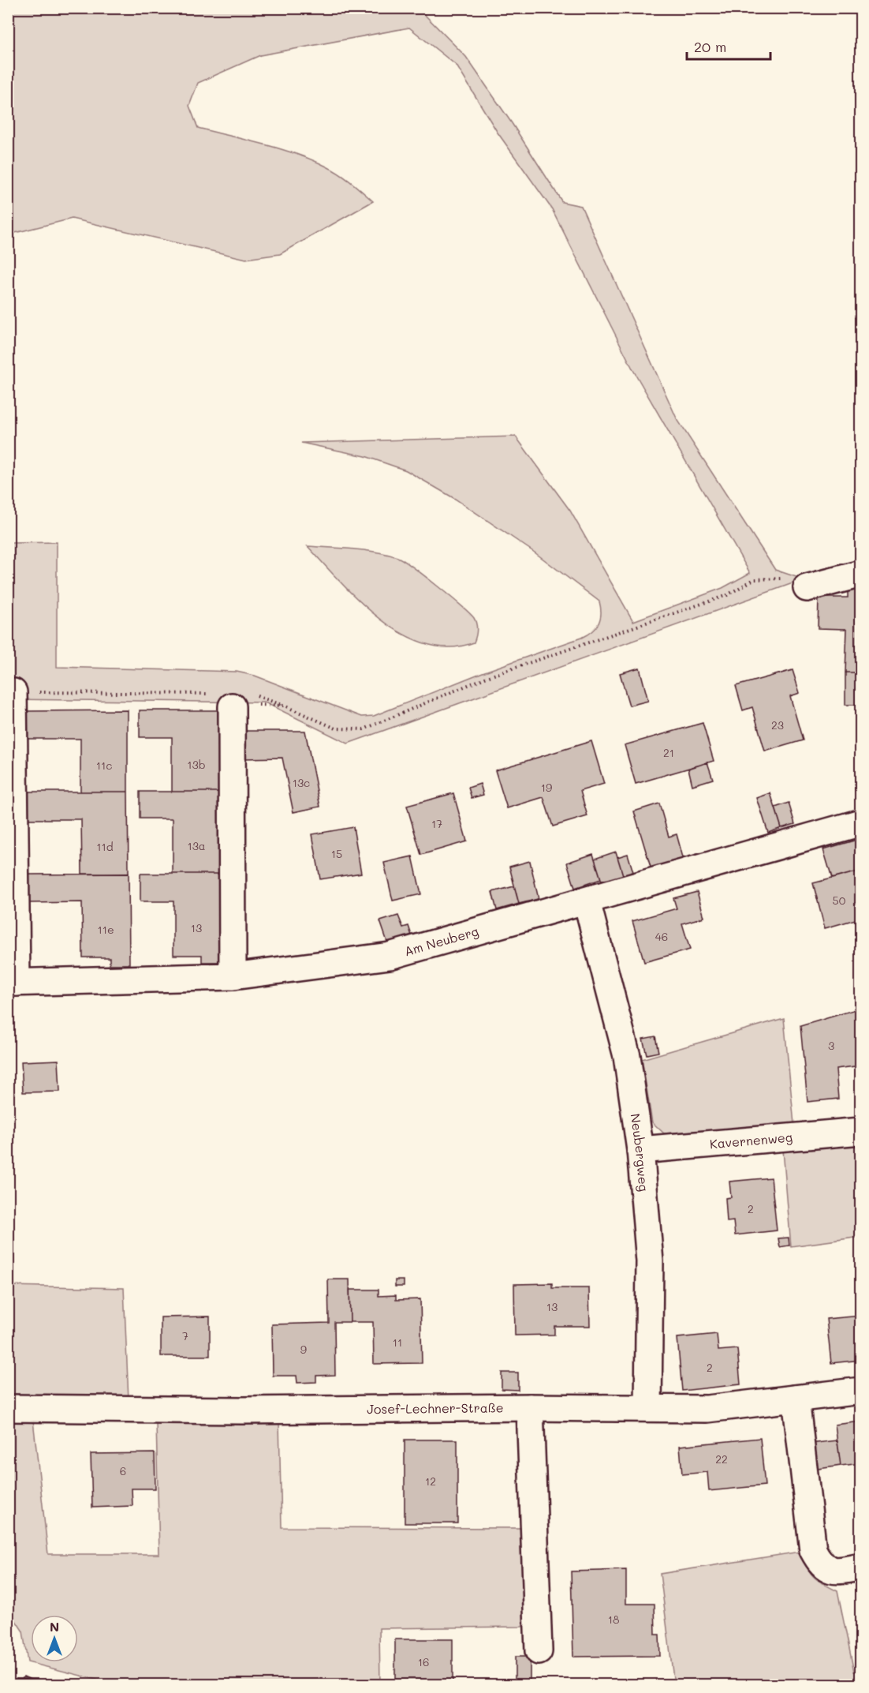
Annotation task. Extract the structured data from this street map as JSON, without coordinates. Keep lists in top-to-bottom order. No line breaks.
{"streets":{"street":["Am Neuberg","Kavernenweg","Neubergweg","Josef-Lechner-Straße"]},"crossings":[["Am Neuberg","Neubergweg"],["Kavernenweg","Neubergweg"],["Neubergweg","Josef-Lechner-Straße"]],"house_numbers":["23","21","13b","11c","13c","19","17","13a","11d","15","50","13","11e","46","3","2","13","7","11","9","2","22","6","12","18","16"],"scale_bar":"20 m","north":"top"}
